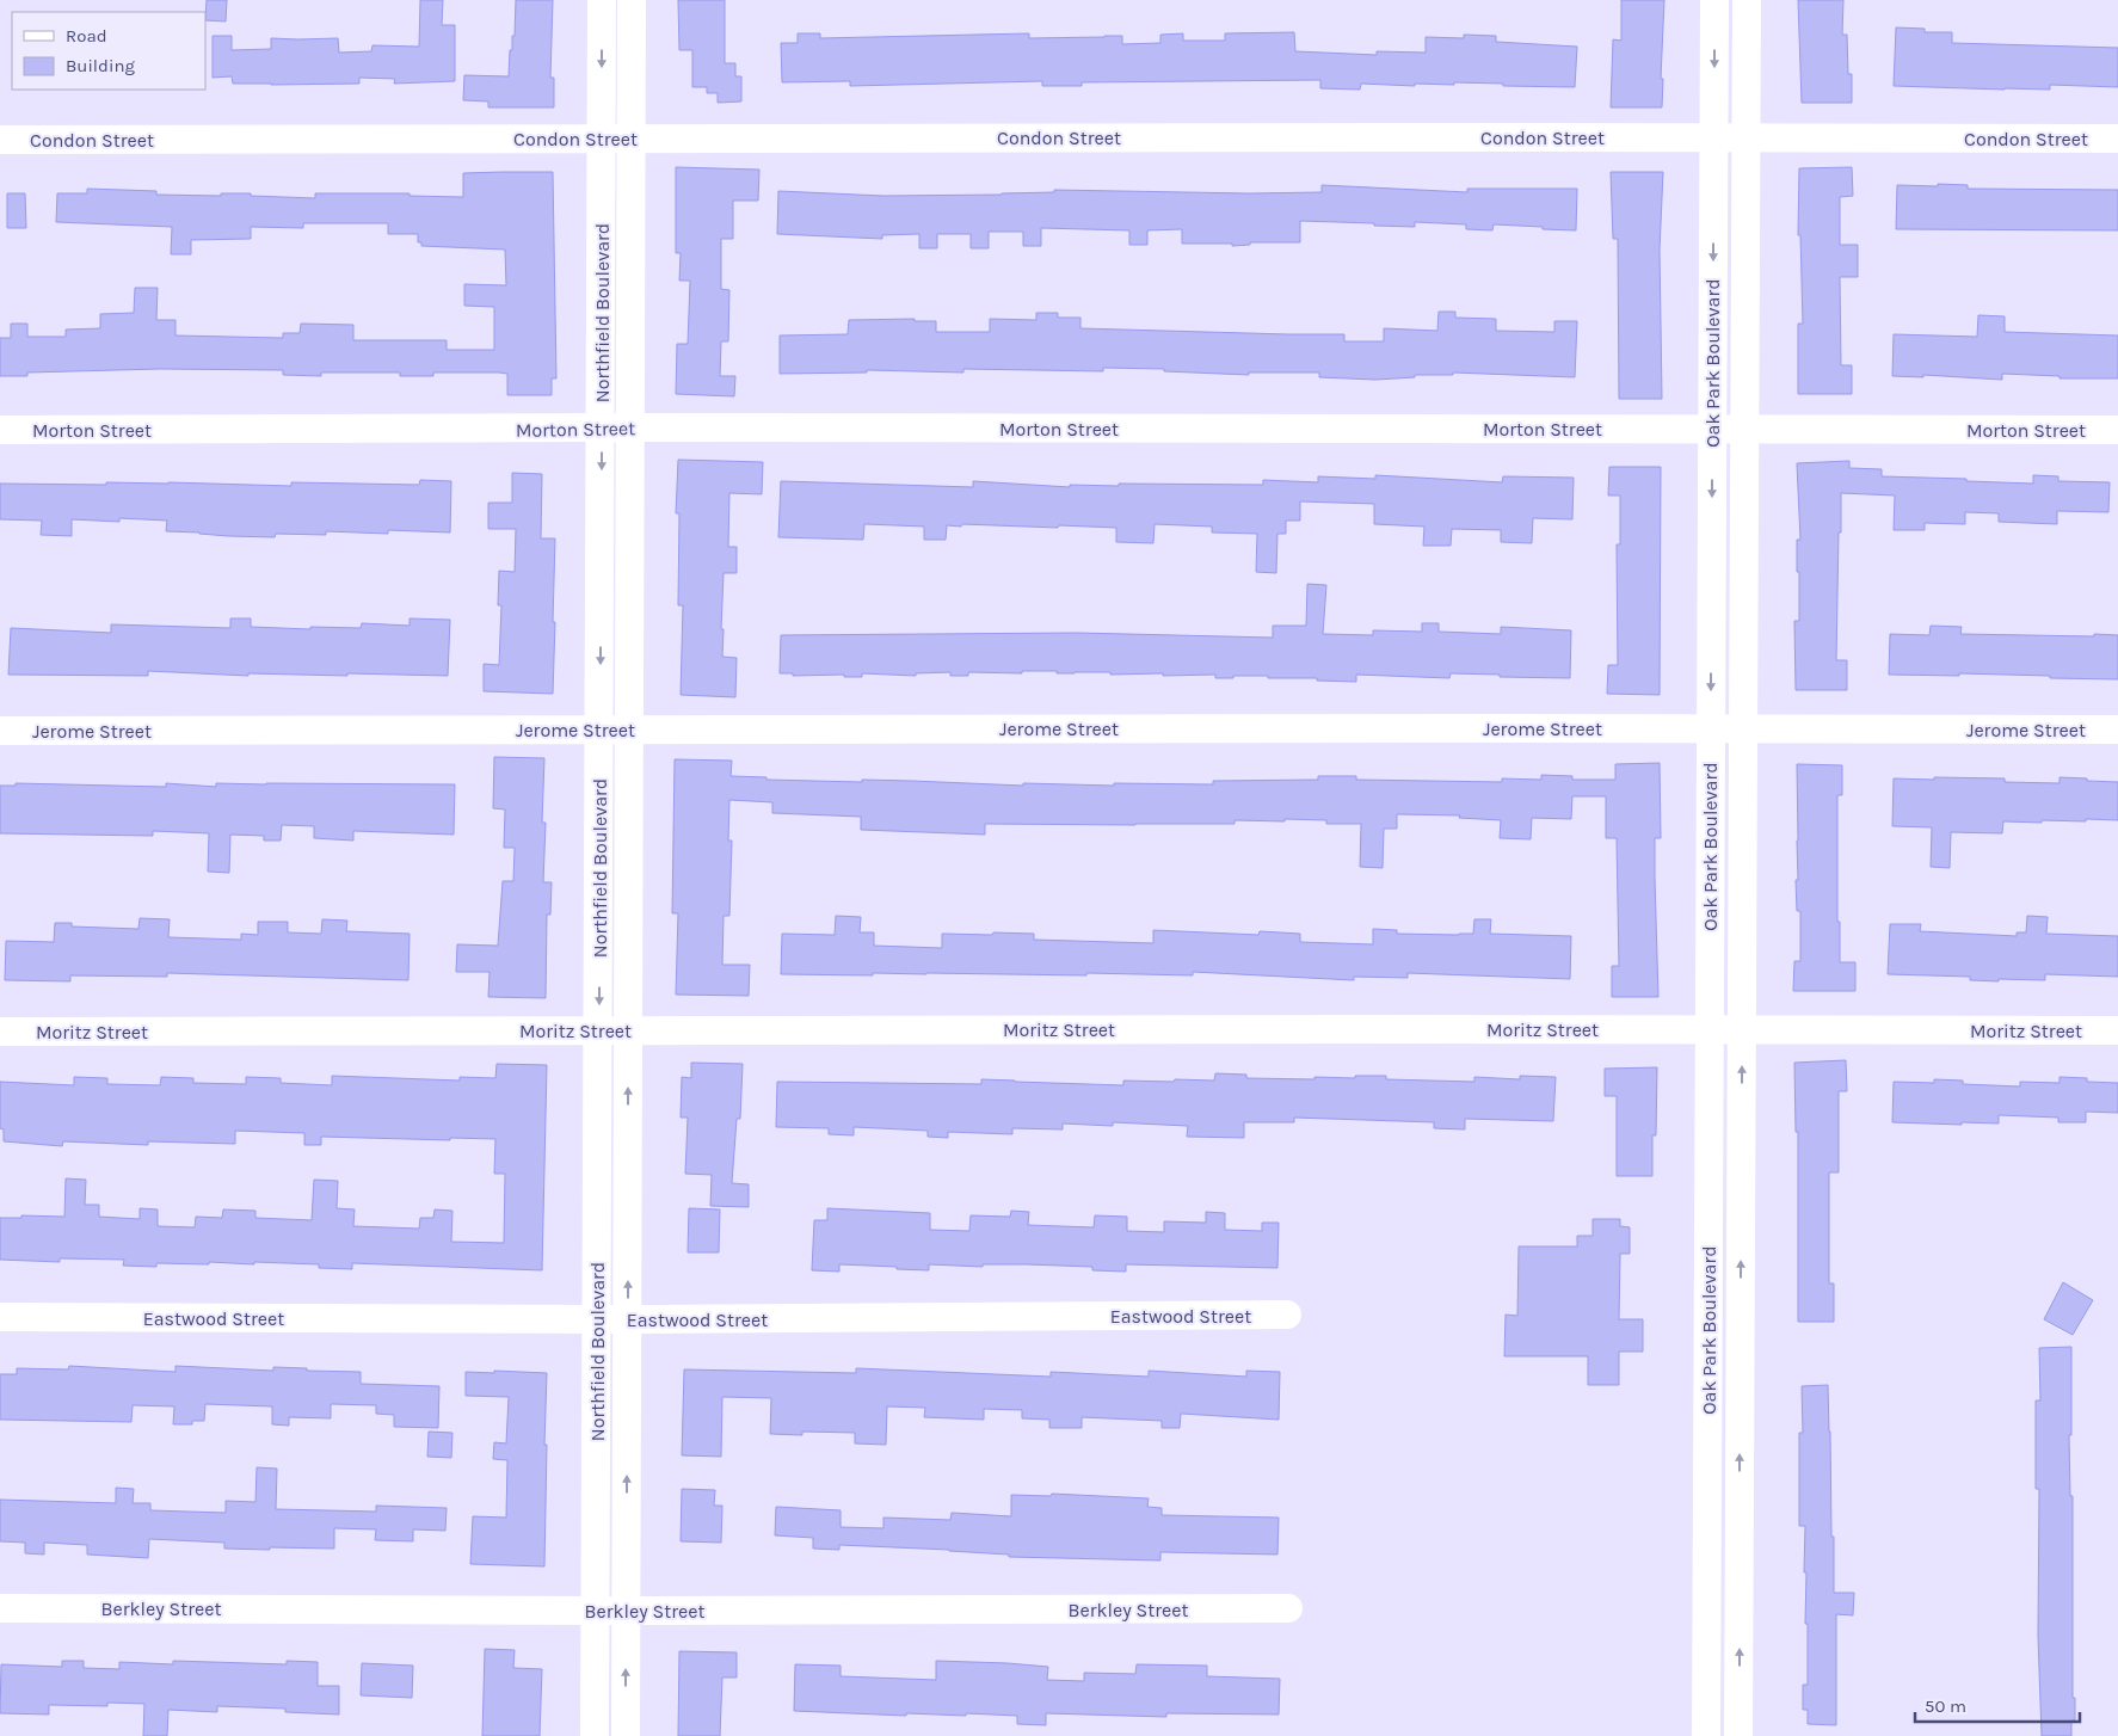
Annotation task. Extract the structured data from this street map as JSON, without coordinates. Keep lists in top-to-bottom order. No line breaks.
{"streets":{"street":["Condon Street","Northfield Boulevard","Oak Park Boulevard","Morton Street","Jerome Street","Moritz Street","Eastwood Street","Berkley Street"]},"crossings":[["Condon Street","Northfield Boulevard"],["Condon Street","Oak Park Boulevard"],["Northfield Boulevard","Morton Street"],["Northfield Boulevard","Jerome Street"],["Northfield Boulevard","Moritz Street"],["Northfield Boulevard","Eastwood Street"],["Northfield Boulevard","Berkley Street"],["Oak Park Boulevard","Morton Street"],["Oak Park Boulevard","Jerome Street"],["Oak Park Boulevard","Moritz Street"]],"legend":["Road","Building"],"scale_bar":"50 m"}
